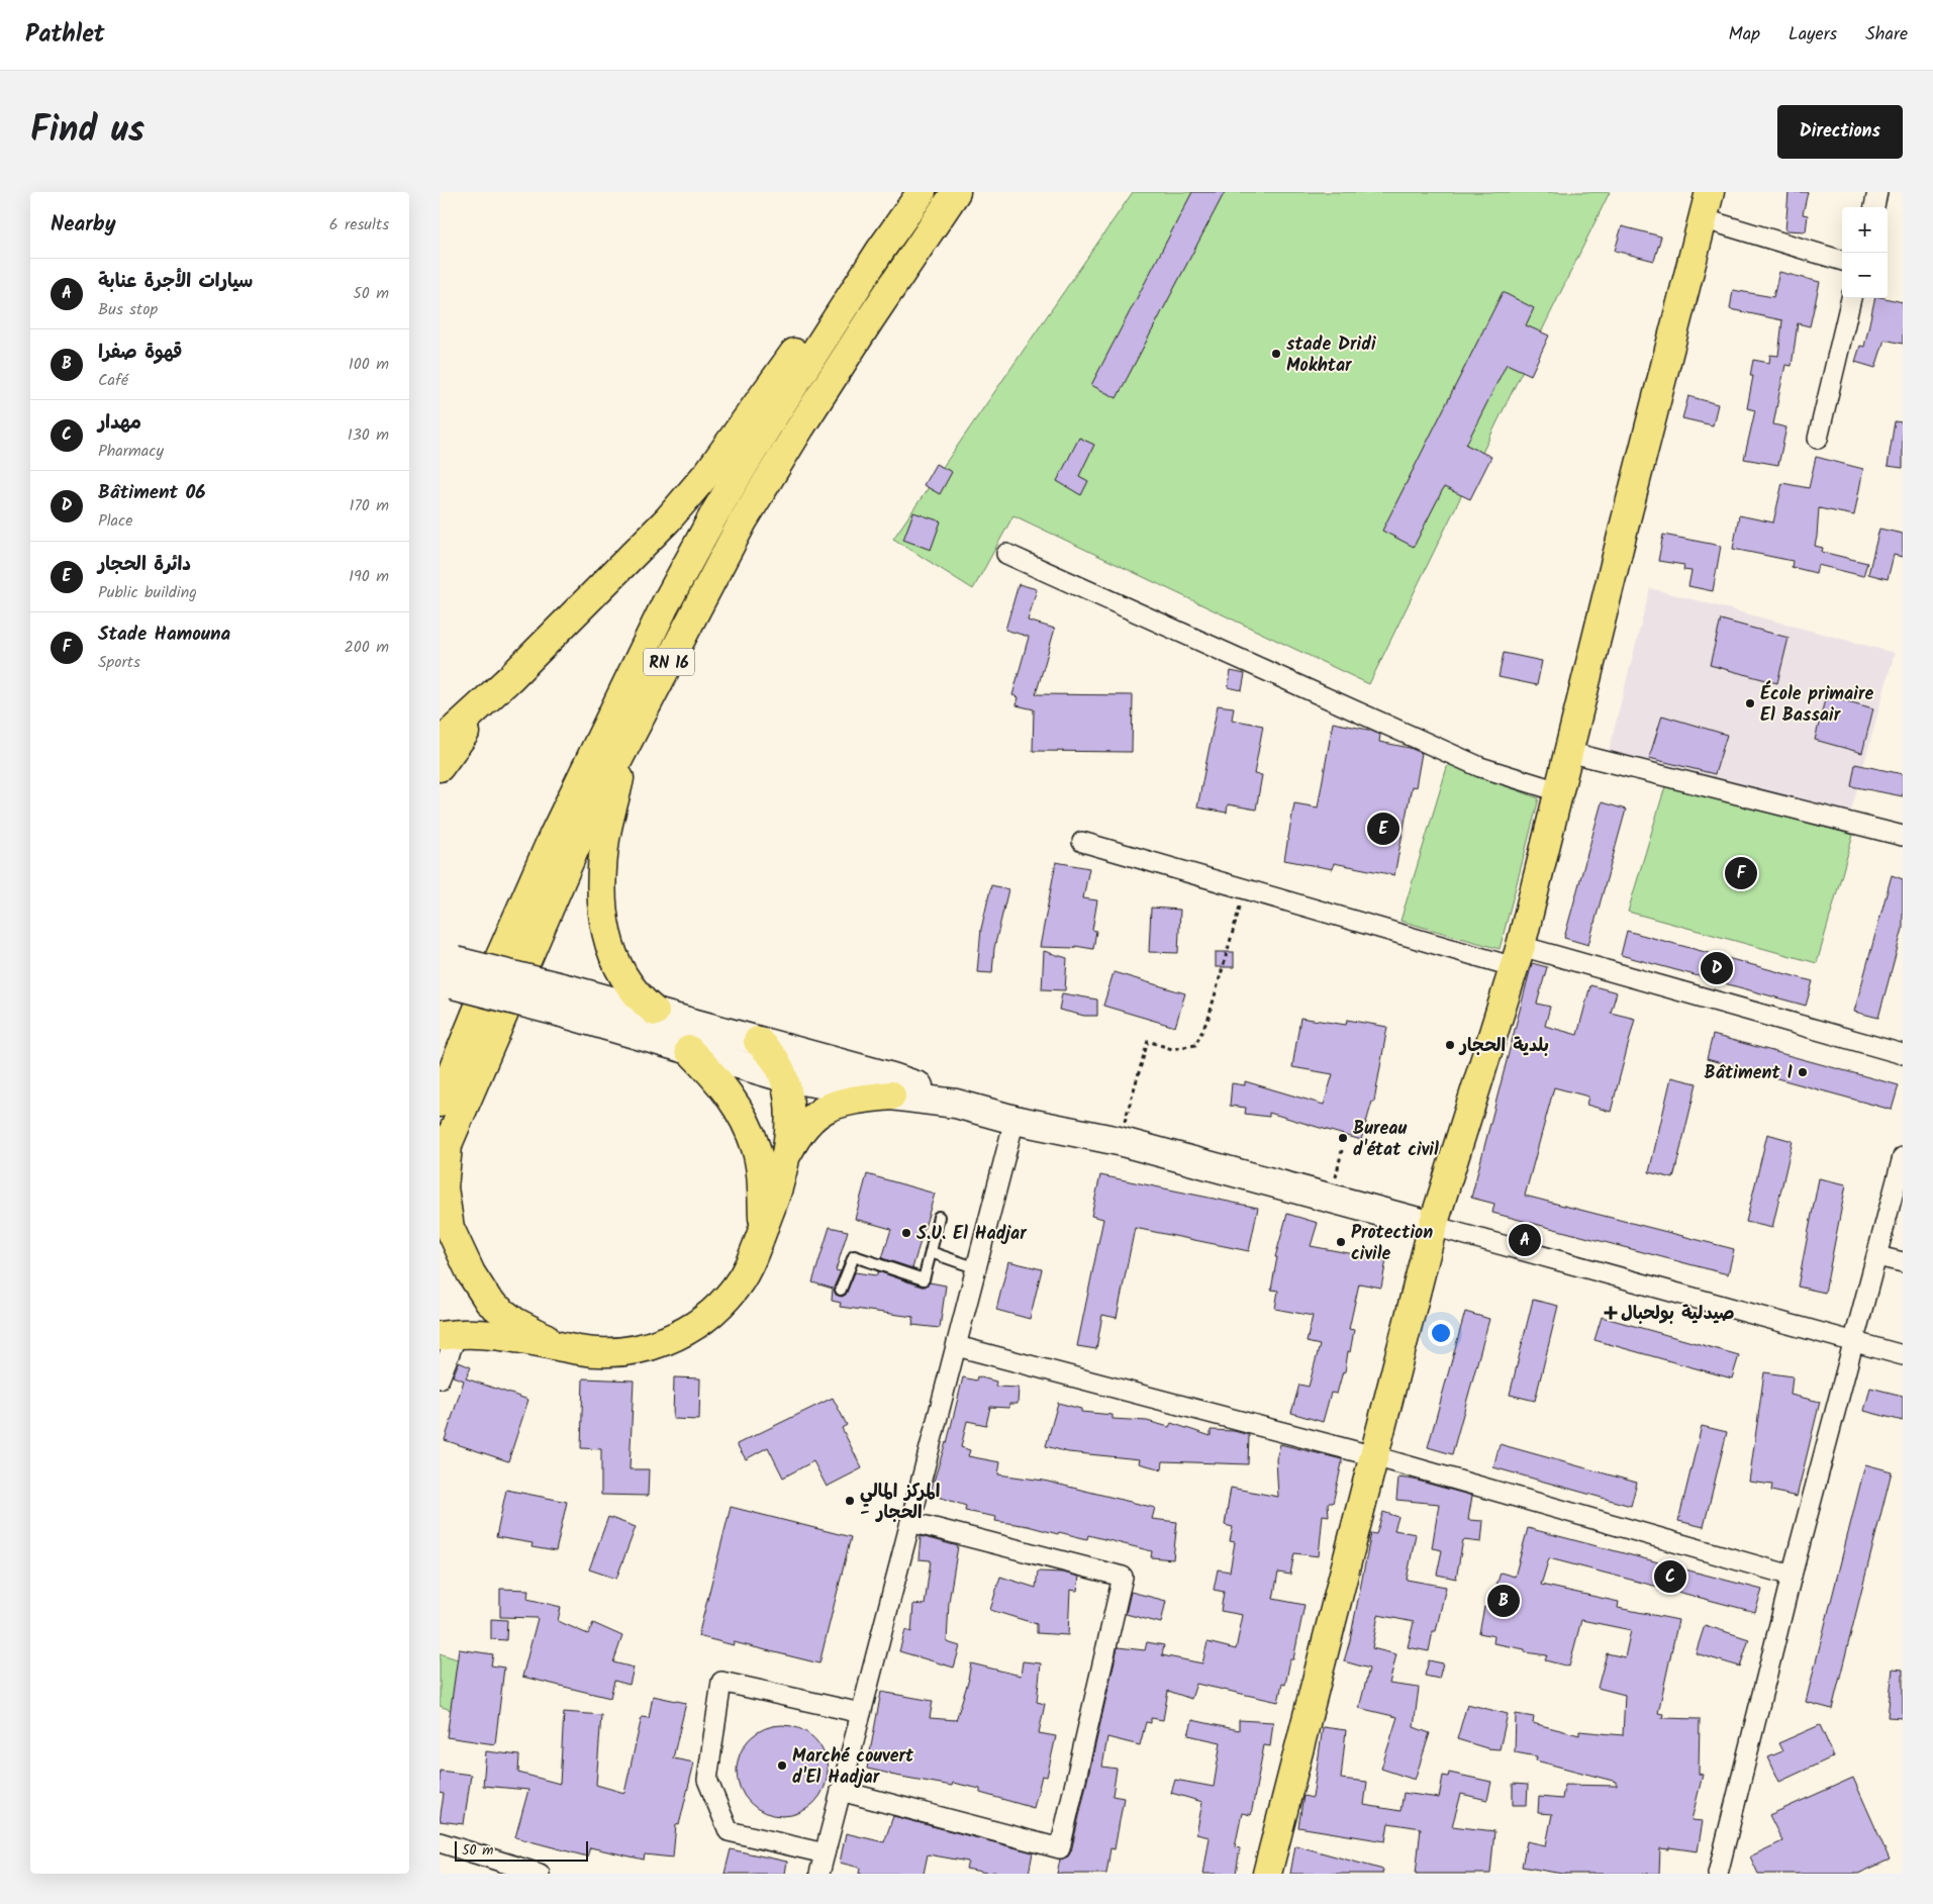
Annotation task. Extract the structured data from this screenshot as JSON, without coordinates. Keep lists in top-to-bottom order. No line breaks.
{"streets":{"main road":["RN 16"]},"places":{"other":["stade Dridi Mokhtar","École primaire El Bassair","بلدية الحجار","Bâtiment I","Bureau d'état civil","S.U. El Hadjar","Protection civile","المركز المالي - الحجار","Marché couvert d'El Hadjar"],"health":["صيدلية بولحبال"]},"scale_bar":"50 m","page":{"header":"Pathlet","nav":["Map","Layers","Share"],"title":"Find us","buttons":"Directions","heading":["Nearby","6 results"],"map_buttons":["+","−"],"list":[{"mark":"A","name":"سيارات الأجرة عنابة","note":"Bus stop","value":"50 m"},{"mark":"B","name":"قهوة صفرا","note":"Café","value":"100 m"},{"mark":"C","name":"مهدار","note":"Pharmacy","value":"130 m"},{"mark":"D","name":"Bâtiment 06","note":"Place","value":"170 m"},{"mark":"E","name":"دائرة الحجار","note":"Public building","value":"190 m"},{"mark":"F","name":"Stade Hamouna","note":"Sports","value":"200 m"}],"pins":["E","F","D","A","C","B"],"scale":"50 m"}}
